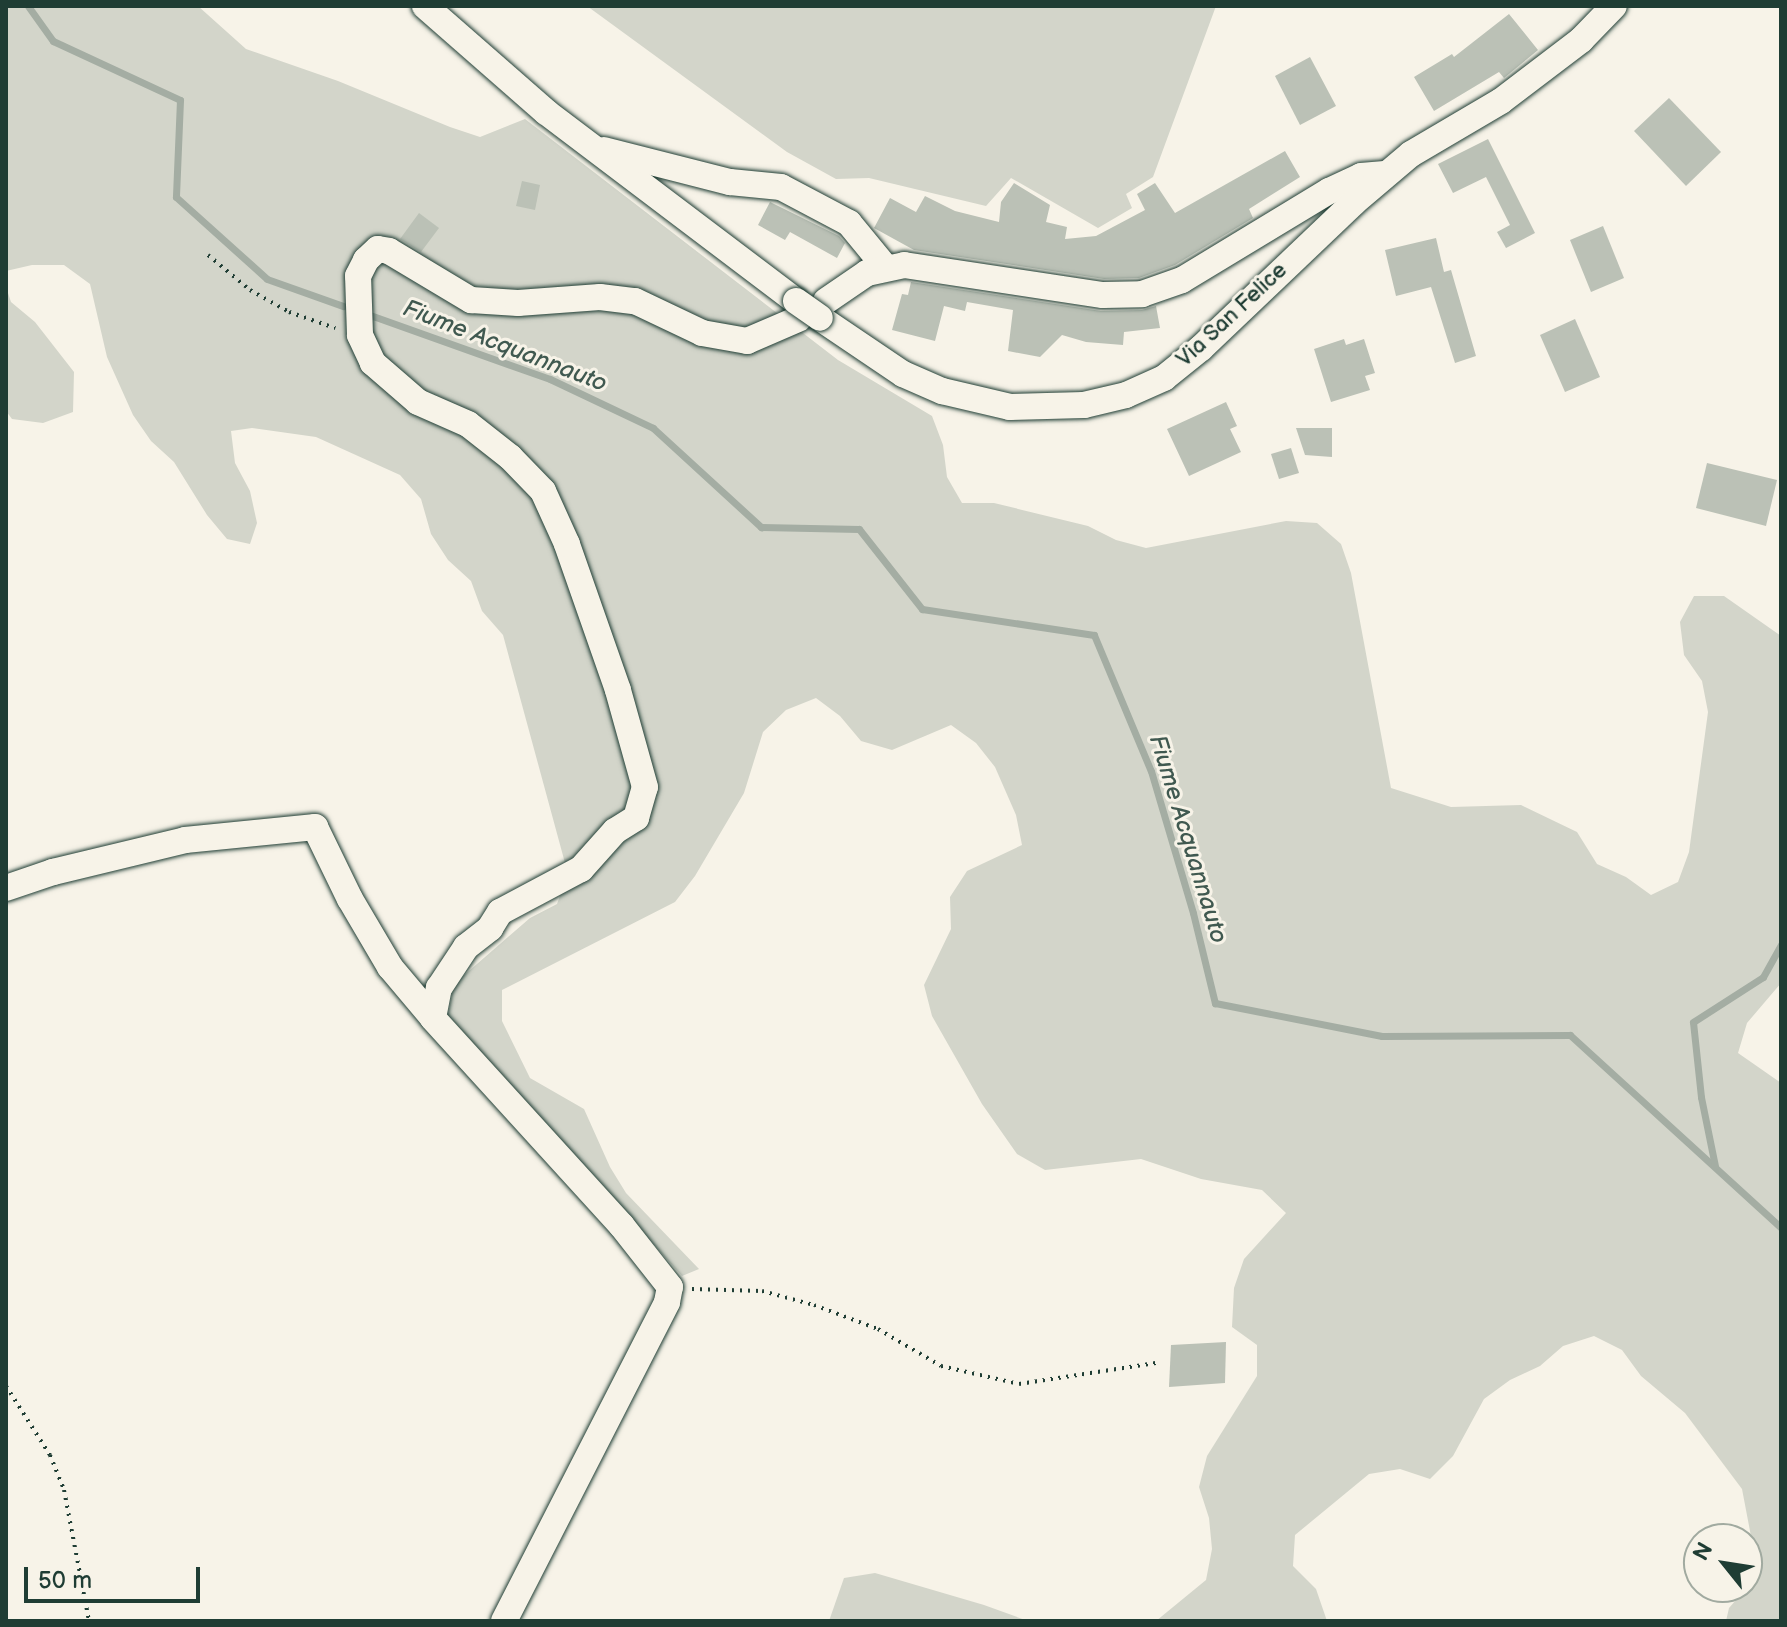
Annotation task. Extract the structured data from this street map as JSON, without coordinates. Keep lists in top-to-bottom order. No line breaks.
{"streets":{"street":["Via San Felice"]},"water":["Fiume Acquannauto"],"scale_bar":"50 m","north":"top left"}
